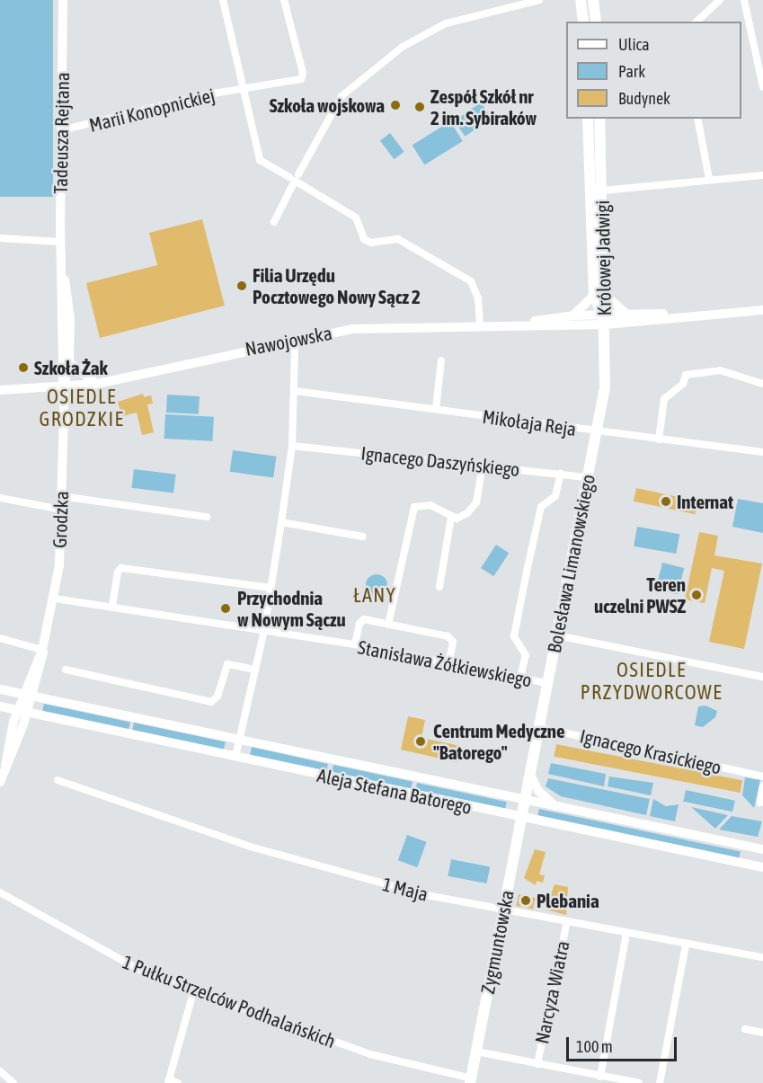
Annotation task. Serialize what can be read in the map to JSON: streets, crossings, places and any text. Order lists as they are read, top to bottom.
{
  "streets": {
    "main road": ["Królowej Jadwigi", "Bolesława Limanowskiego", "Zygmuntowska"],
    "street": [
      "Marii Konopnickiej",
      "Tadeusza Rejtana",
      "Nawojowska",
      "Mikołaja Reja",
      "Ignacego Daszyńskiego",
      "Grodzka",
      "Stanisława Żółkiewskiego",
      "Ignacego Krasickiego",
      "Aleja Stefana Batorego",
      "1 Maja",
      "Narcyza Wiatra",
      "1 Pułku Strzelców Podhalańskich"
    ]
  },
  "crossings": [
    ["Marii Konopnickiej", "Tadeusza Rejtana"],
    ["Tadeusza Rejtana", "Nawojowska"],
    ["Tadeusza Rejtana", "Grodzka"],
    ["Królowej Jadwigi", "Nawojowska"],
    ["Królowej Jadwigi", "Bolesława Limanowskiego"],
    ["Nawojowska", "Grodzka"],
    ["Nawojowska", "Bolesława Limanowskiego"],
    ["Mikołaja Reja", "Bolesława Limanowskiego"],
    ["Ignacego Daszyńskiego", "Bolesława Limanowskiego"],
    ["Grodzka", "Stanisława Żółkiewskiego"],
    ["Grodzka", "Aleja Stefana Batorego"],
    ["Bolesława Limanowskiego", "Stanisława Żółkiewskiego"],
    ["Bolesława Limanowskiego", "Ignacego Krasickiego"],
    ["Bolesława Limanowskiego", "Aleja Stefana Batorego"],
    ["Bolesława Limanowskiego", "Zygmuntowska"],
    ["Aleja Stefana Batorego", "Zygmuntowska"],
    ["1 Maja", "Zygmuntowska"],
    ["1 Maja", "Narcyza Wiatra"],
    ["Zygmuntowska", "1 Pułku Strzelców Podhalańskich"]
  ],
  "districts": ["OSIEDLE GRODZKIE", "ŁANY", "OSIEDLE PRZYDWORCOWE"],
  "places": [
    "Szkoła wojskowa",
    "Zespół Szkół nr 2 im. Sybiraków",
    "Filia Urzędu Pocztowego Nowy Sącz 2",
    "Szkoła Żak",
    "Internat",
    "Teren uczelni PWSZ",
    "Przychodnia w Nowym Sączu",
    "Centrum Medyczne \"Batorego\"",
    "Plebania"
  ],
  "legend": ["Ulica", "Park", "Budynek"],
  "scale_bar": "100 m"
}
